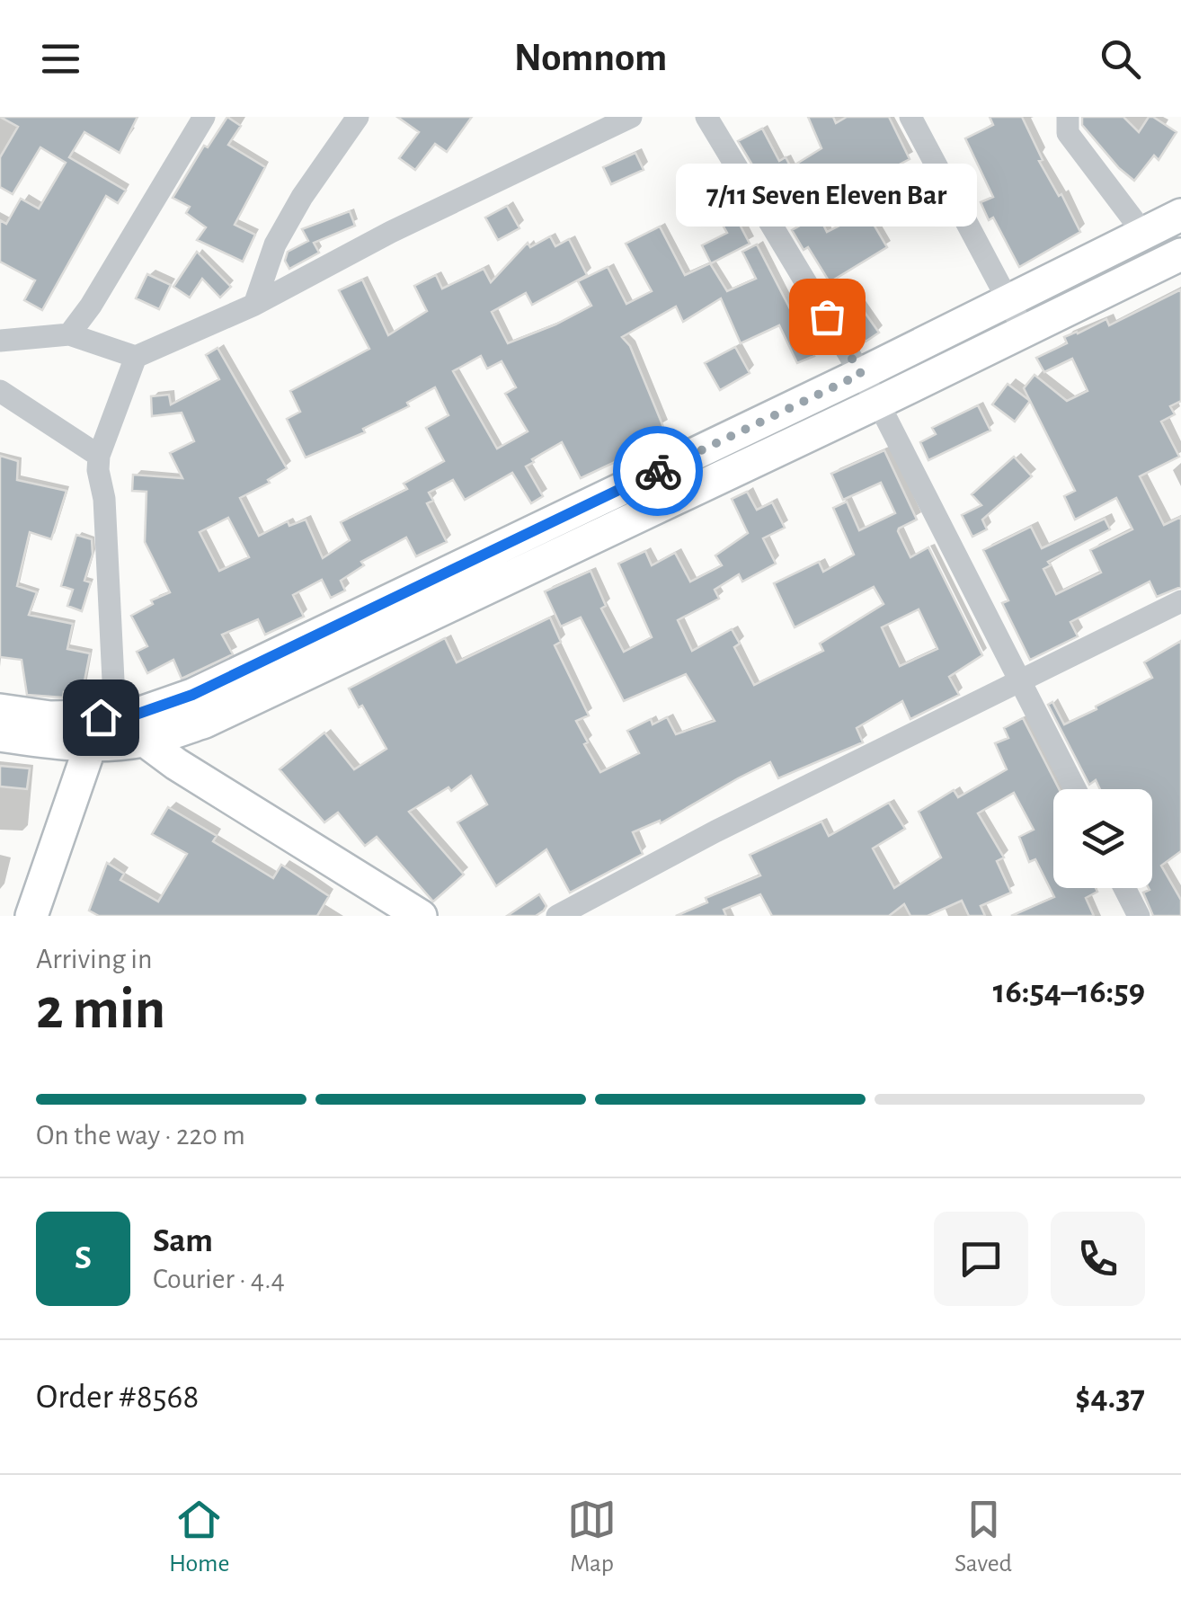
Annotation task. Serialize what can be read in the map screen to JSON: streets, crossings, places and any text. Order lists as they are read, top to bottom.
{
  "places": ["7/11 Seven Eleven Bar"],
  "page": {
    "header": "Nomnom",
    "bubble": "7/11 Seven Eleven Bar",
    "heading": ["2 min", "Arriving in", "16:54–16:59"],
    "panel": [
      "Sam",
      "Courier · 4.4",
      "Order #8568",
      "$4.37"
    ],
    "bar": "On the way · 220 m",
    "round": "S",
    "tabs": ["Home", "Map", "Saved"]
  }
}
